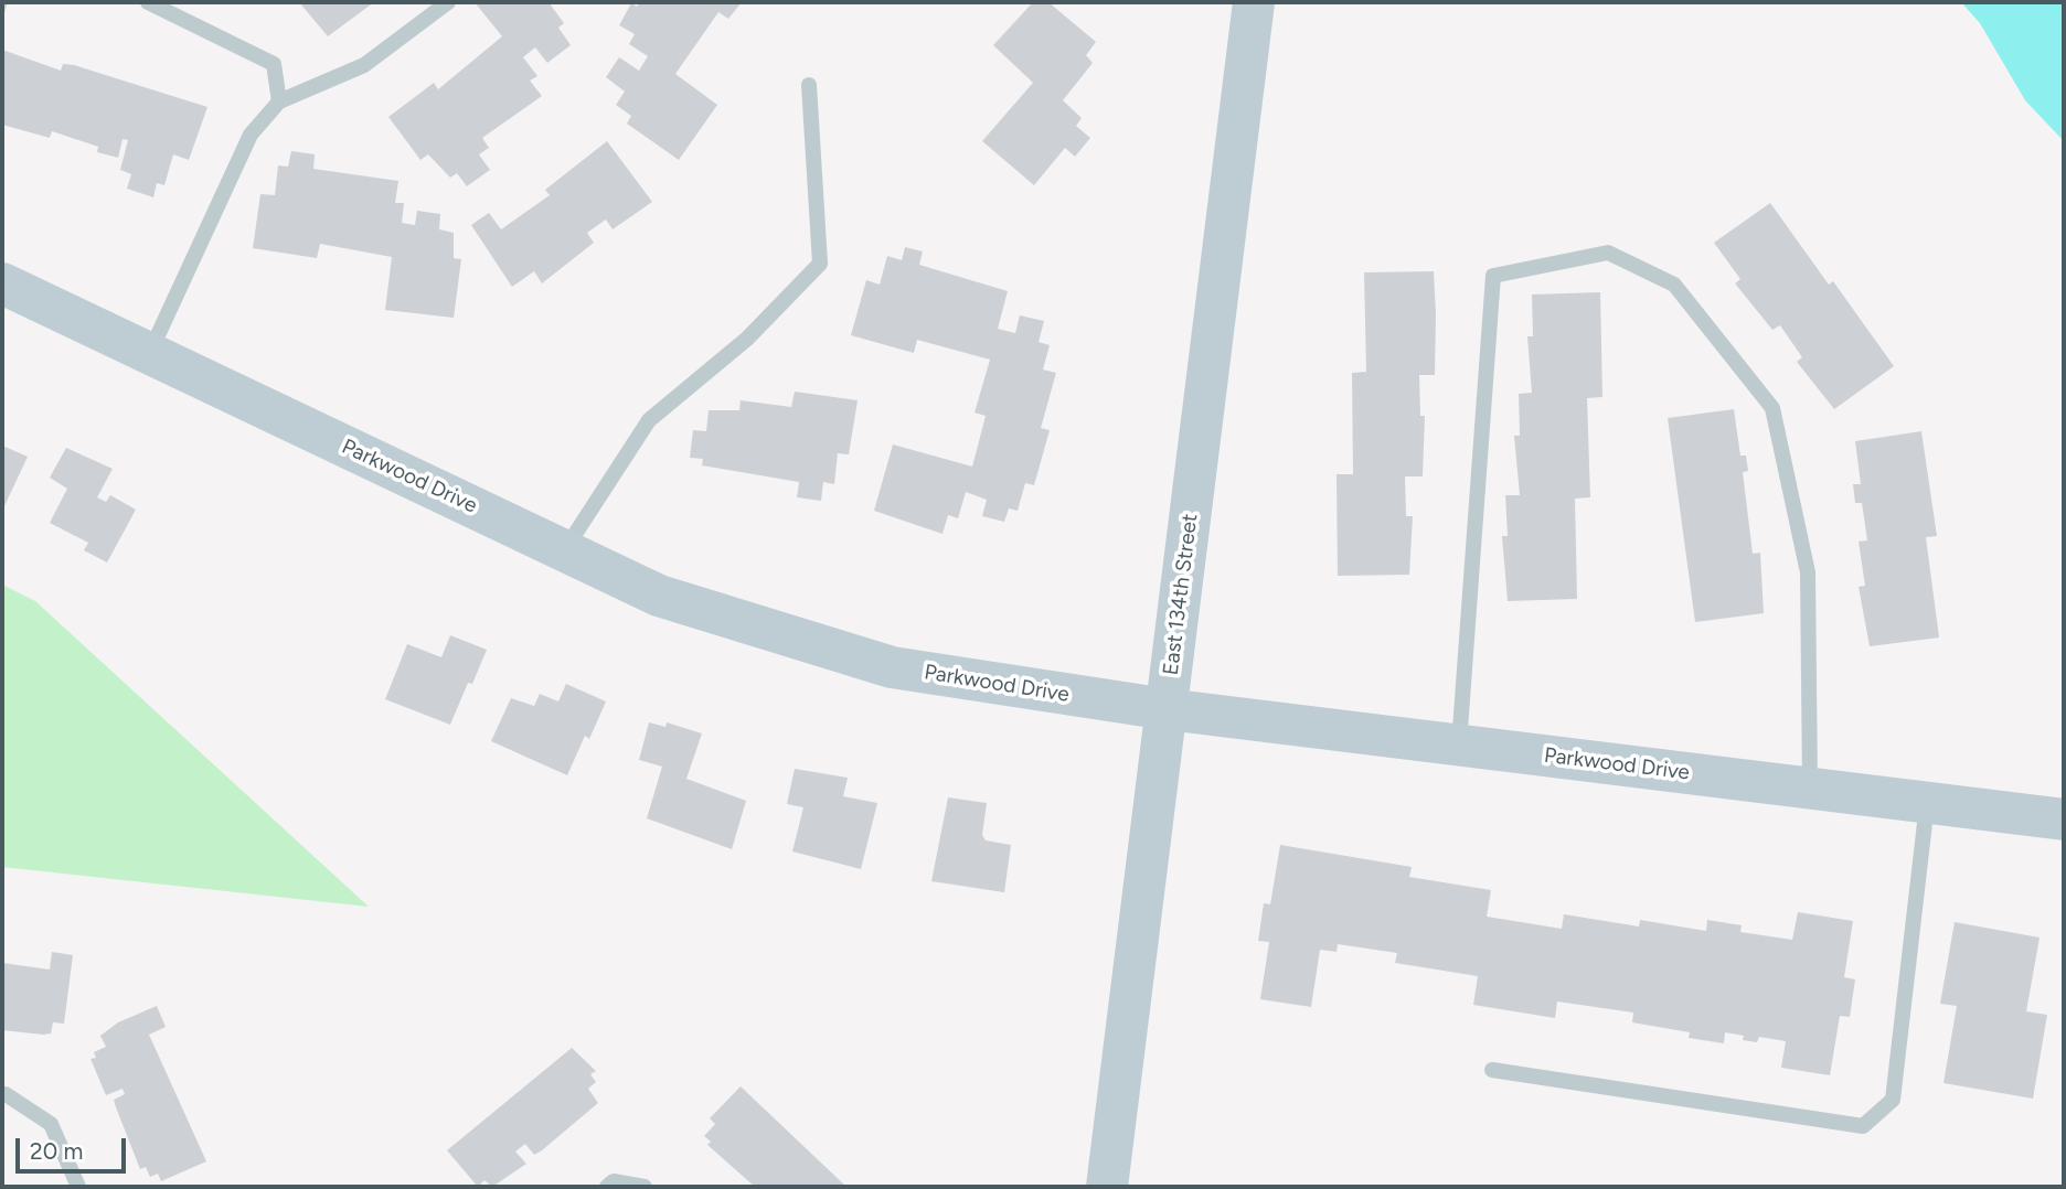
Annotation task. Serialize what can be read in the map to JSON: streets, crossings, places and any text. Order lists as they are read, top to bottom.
{
  "streets": {
    "street": ["Parkwood Drive", "East 134th Street"]
  },
  "crossings": [
    ["Parkwood Drive", "East 134th Street"]
  ],
  "scale_bar": "20 m"
}
